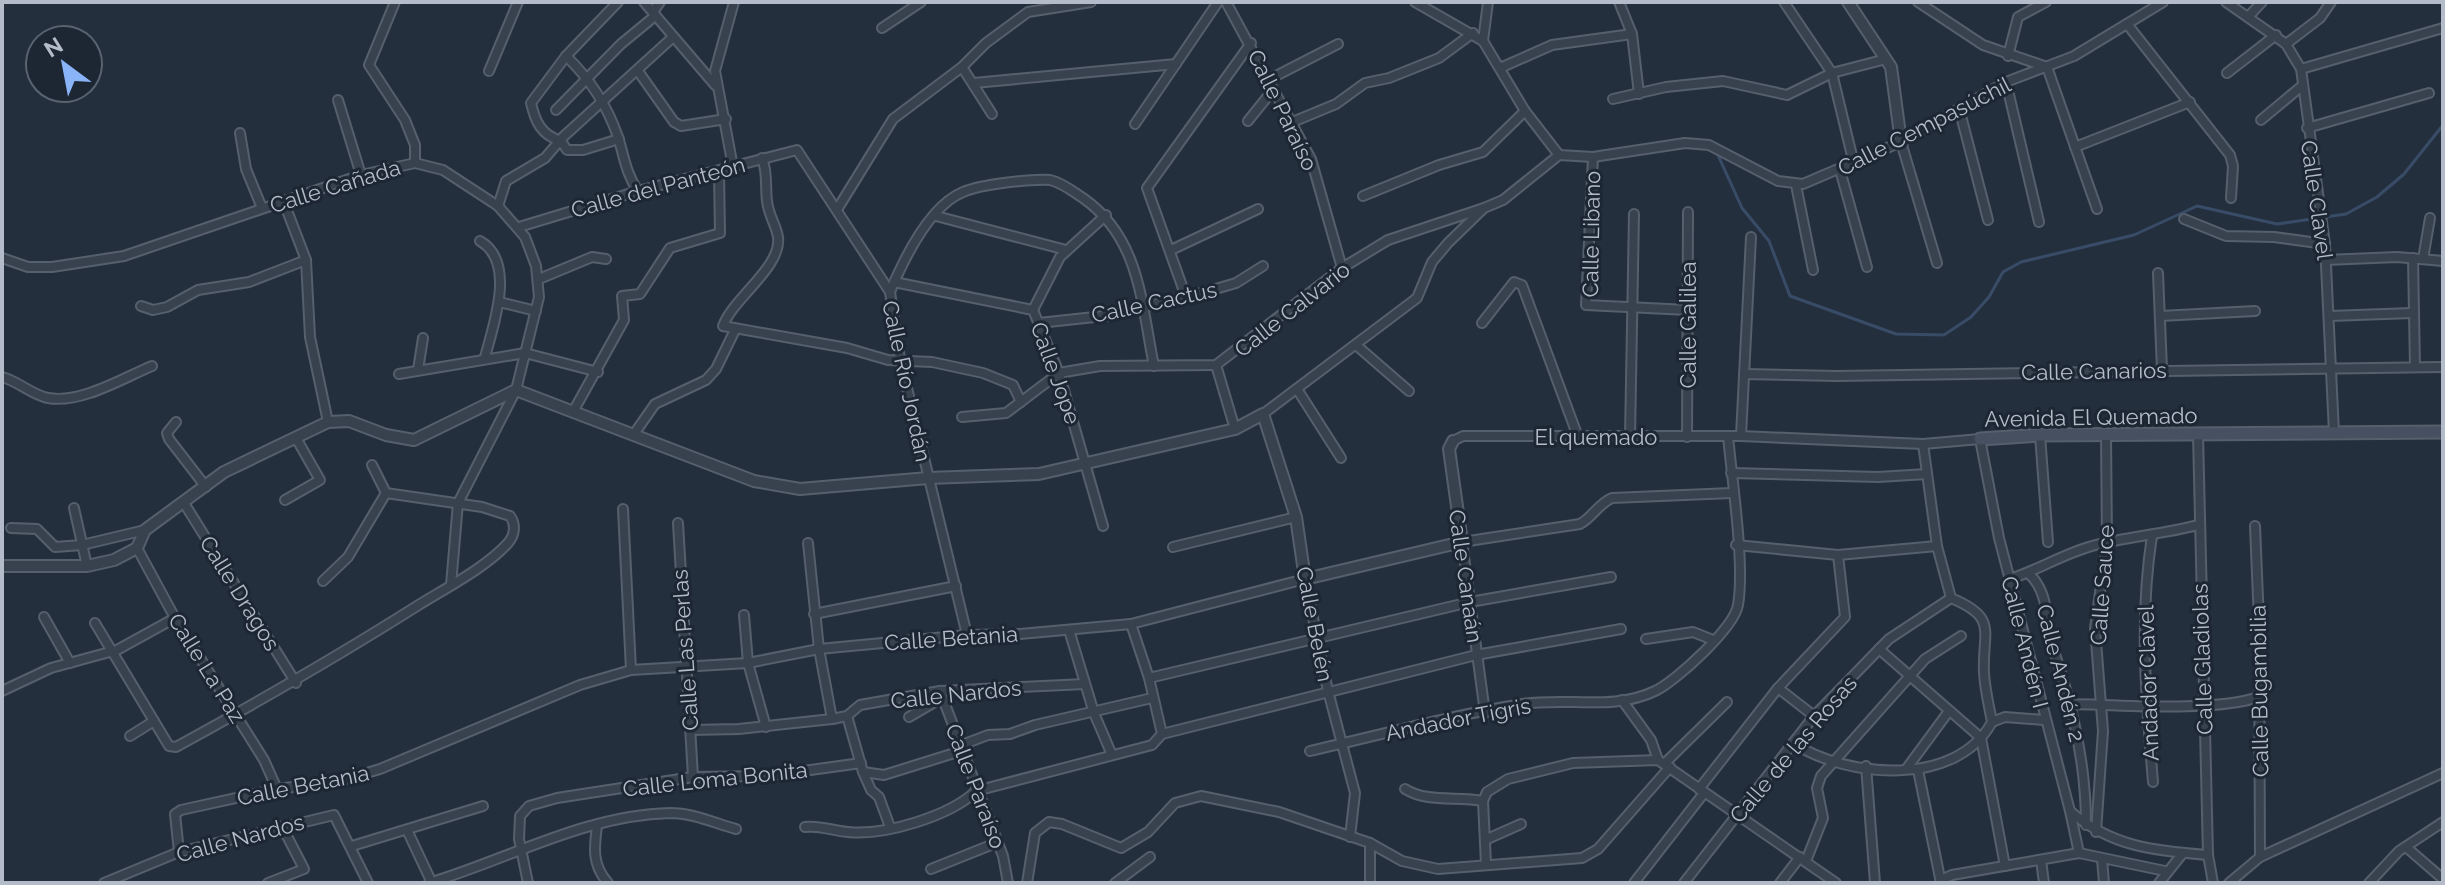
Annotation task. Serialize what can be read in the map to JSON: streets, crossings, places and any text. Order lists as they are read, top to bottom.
{
  "streets": {
    "main road": ["Avenida El Quemado"],
    "street": [
      "Calle Paraíso",
      "Calle Cempasúchil",
      "Calle Cañada",
      "Calle del Panteón",
      "Calle Clavel",
      "Calle Libano",
      "Calle Cactus",
      "Calle Calvario",
      "Calle Galilea",
      "Calle Canarios",
      "Calle Jope",
      "Calle Río Jordán",
      "El quemado",
      "Calle Canaán",
      "Calle Sauce",
      "Calle Dragos",
      "Calle Belén",
      "Calle Betania",
      "Calle Andén I",
      "Calle Las Perlas",
      "Calle Gladiolas",
      "Calle La Paz",
      "Calle Andén 2",
      "Andador Clavel",
      "Calle Bugambilia",
      "Calle Nardos",
      "Andador Tigris",
      "Calle de las Rosas",
      "Calle Loma Bonita"
    ]
  },
  "crossings": [
    ["Calle Paraíso", "Calle Calvario"],
    ["Calle Paraíso", "Calle Nardos"],
    ["Calle Paraíso", "Calle Loma Bonita"],
    ["Calle Cañada", "Calle del Panteón"],
    ["Calle del Panteón", "Calle Río Jordán"],
    ["Calle Clavel", "Calle Canarios"],
    ["Calle Clavel", "Avenida El Quemado"],
    ["Calle Libano", "Calle Galilea"],
    ["Calle Cactus", "Calle Jope"],
    ["Calle Calvario", "Calle Jope"],
    ["Calle Galilea", "El quemado"],
    ["Calle Río Jordán", "Calle Betania"],
    ["Avenida El Quemado", "El quemado"],
    ["Avenida El Quemado", "Calle Sauce"],
    ["Avenida El Quemado", "Calle Andén I"],
    ["Avenida El Quemado", "Calle Gladiolas"],
    ["El quemado", "Calle Canaán"],
    ["El quemado", "Andador Tigris"],
    ["Calle Canaán", "Calle Betania"],
    ["Calle Canaán", "Andador Tigris"],
    ["Calle Belén", "Calle Betania"],
    ["Calle Belén", "Andador Tigris"],
    ["Calle Betania", "Calle Las Perlas"],
    ["Calle Betania", "Calle La Paz"],
    ["Calle Betania", "Calle Nardos"],
    ["Calle Betania", "Andador Tigris"],
    ["Calle Las Perlas", "Calle Nardos"],
    ["Calle Las Perlas", "Calle Loma Bonita"]
  ],
  "north": "top left"
}
